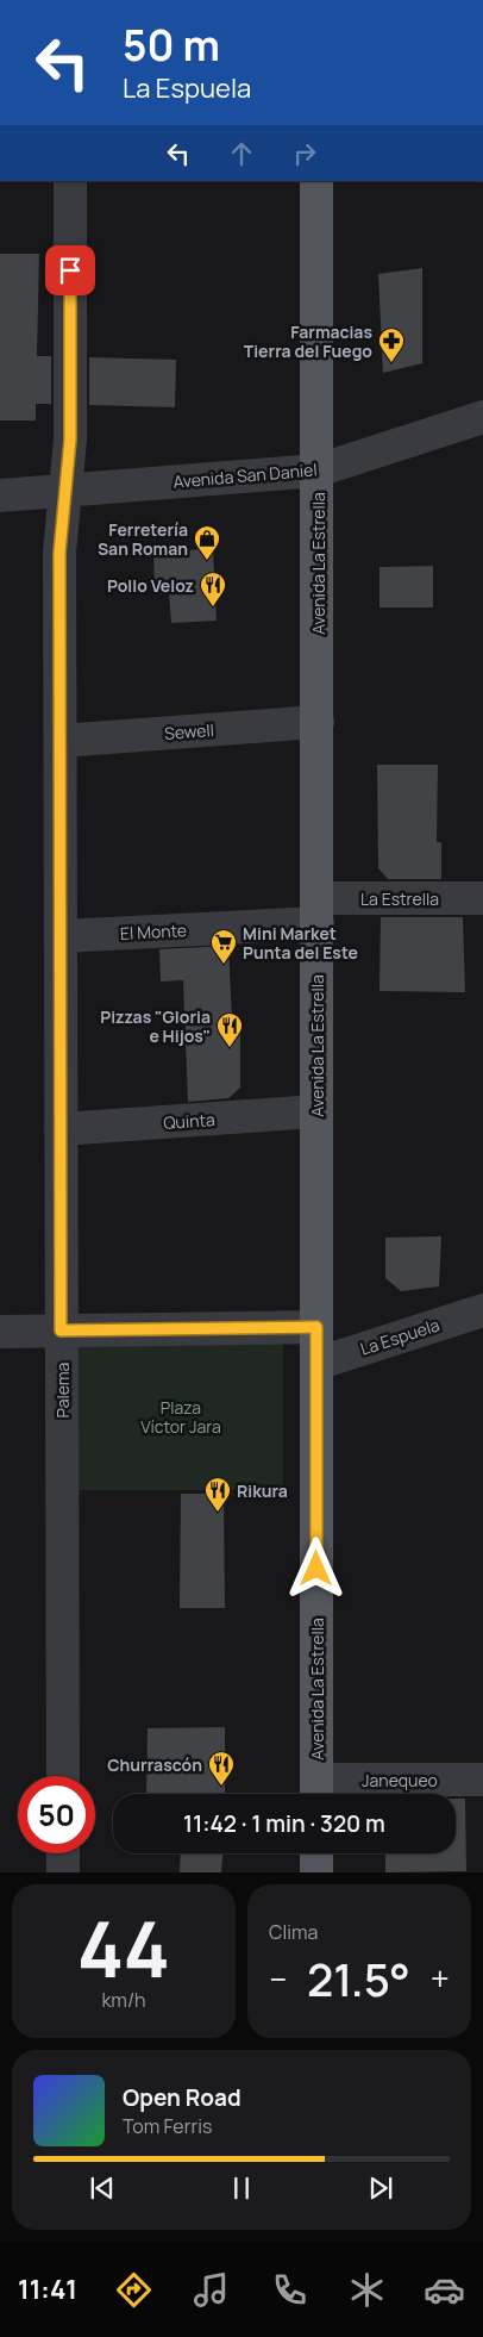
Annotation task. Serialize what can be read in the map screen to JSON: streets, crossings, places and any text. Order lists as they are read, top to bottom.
{
  "streets": {
    "main road": ["Avenida La Estrella"],
    "street": [
      "Avenida San Daniel",
      "Sewell",
      "La Estrella",
      "El Monte",
      "Quinta",
      "La Espuela",
      "Palema",
      "Janequeo"
    ]
  },
  "crossings": [
    ["Avenida San Daniel", "Avenida La Estrella"],
    ["Avenida San Daniel", "Palema"],
    ["Avenida La Estrella", "Sewell"],
    ["Avenida La Estrella", "La Estrella"],
    ["Avenida La Estrella", "El Monte"],
    ["Avenida La Estrella", "Quinta"],
    ["Avenida La Estrella", "La Espuela"],
    ["Avenida La Estrella", "Janequeo"],
    ["Sewell", "Palema"],
    ["La Estrella", "El Monte"],
    ["El Monte", "Palema"],
    ["Quinta", "Palema"]
  ],
  "parks": ["Plaza Víctor Jara"],
  "places": {
    "pharmacy": ["Farmacias Tierra del Fuego"],
    "shop": ["Ferretería San Roman"],
    "restaurant": [
      "Pollo Veloz",
      "Pizzas \"Gloria e Hijos\"",
      "Rikura",
      "Churrascón"
    ],
    "supermarket": ["Mini Market Punta del Este"]
  },
  "page": {
    "turn": ["50 m", "La Espuela"],
    "limit": "50",
    "trip": "11:42 · 1 min · 320 m",
    "tile": [
      ["44", "km/h"],
      "Clima"
    ],
    "heat": ["−", "21.5°", "+"],
    "song": ["Open Road", "Tom Ferris"],
    "tabs": "11:41"
  }
}
